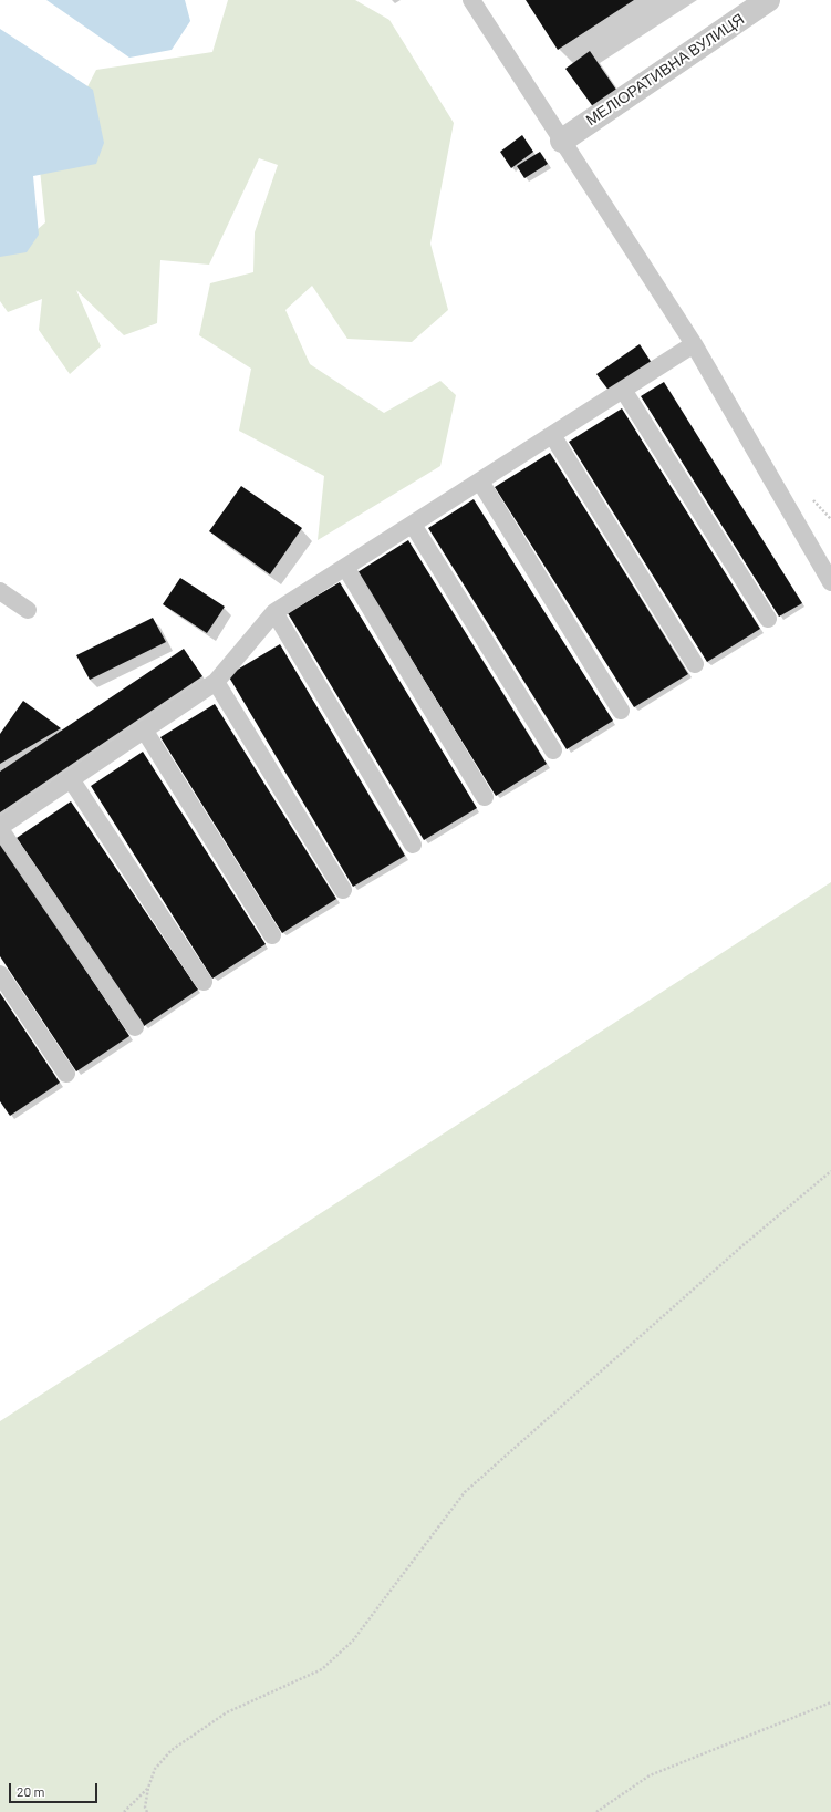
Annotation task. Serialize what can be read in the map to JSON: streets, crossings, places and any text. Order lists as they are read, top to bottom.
{
  "streets": {
    "street": ["МЕЛІОРАТИВНА ВУЛИЦЯ"]
  },
  "scale_bar": "20 m"
}
